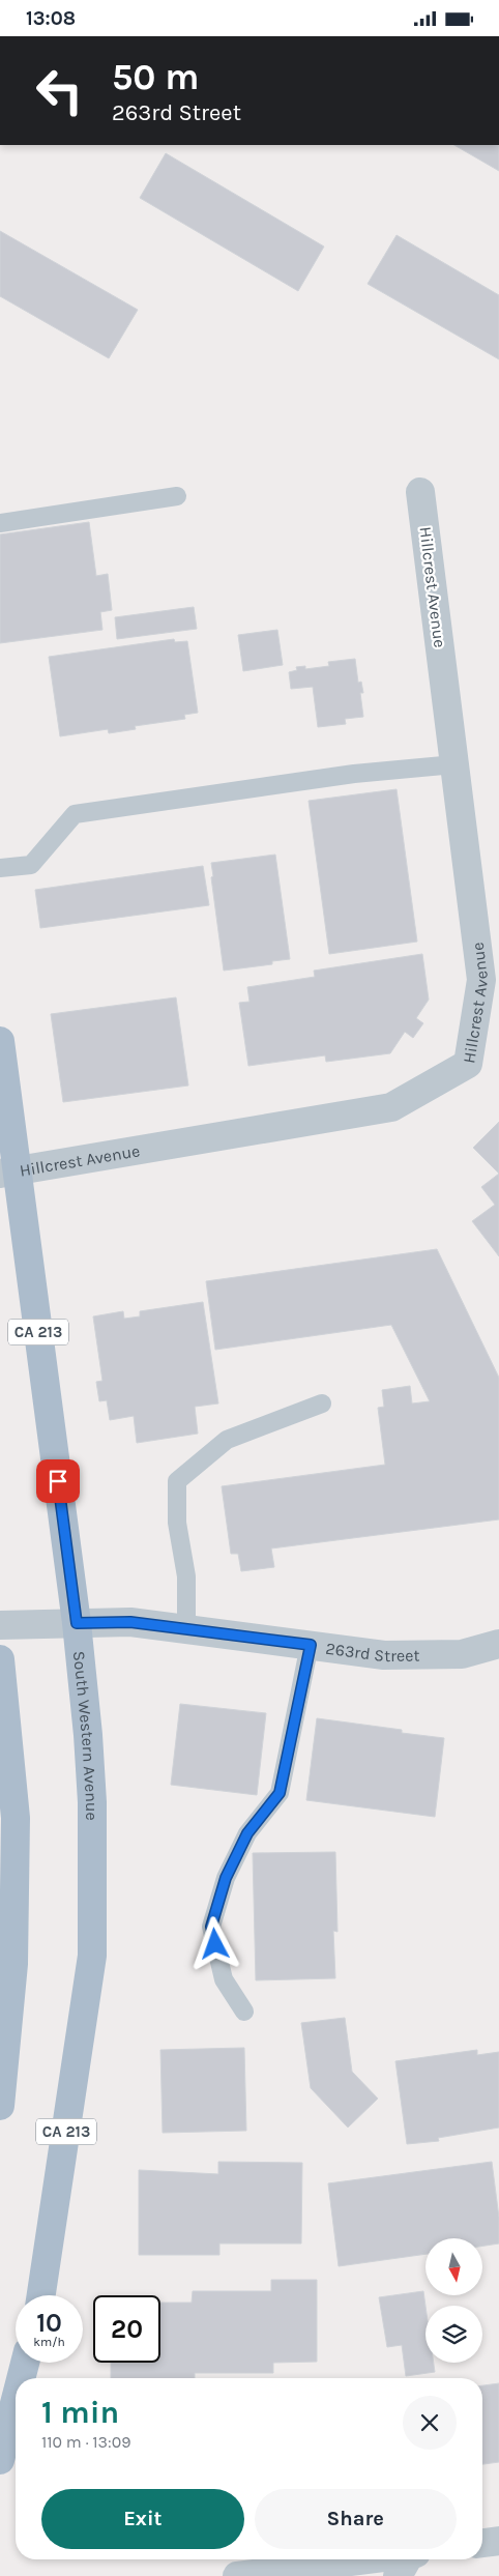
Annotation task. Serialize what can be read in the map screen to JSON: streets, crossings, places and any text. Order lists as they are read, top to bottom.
{
  "streets": {
    "main road": ["CA 213", "South Western Avenue"],
    "street": ["Hillcrest Avenue", "263rd Street"]
  },
  "crossings": [
    ["Hillcrest Avenue", "South Western Avenue"],
    ["263rd Street", "South Western Avenue"]
  ],
  "north": "bottom",
  "page": {
    "status": "13:08",
    "turn": ["50 m", "263rd Street"],
    "speed": "10 km/h",
    "limit": "20",
    "heading": ["1 min", "110 m · 13:09"],
    "buttons": ["Exit", "Share"]
  }
}
